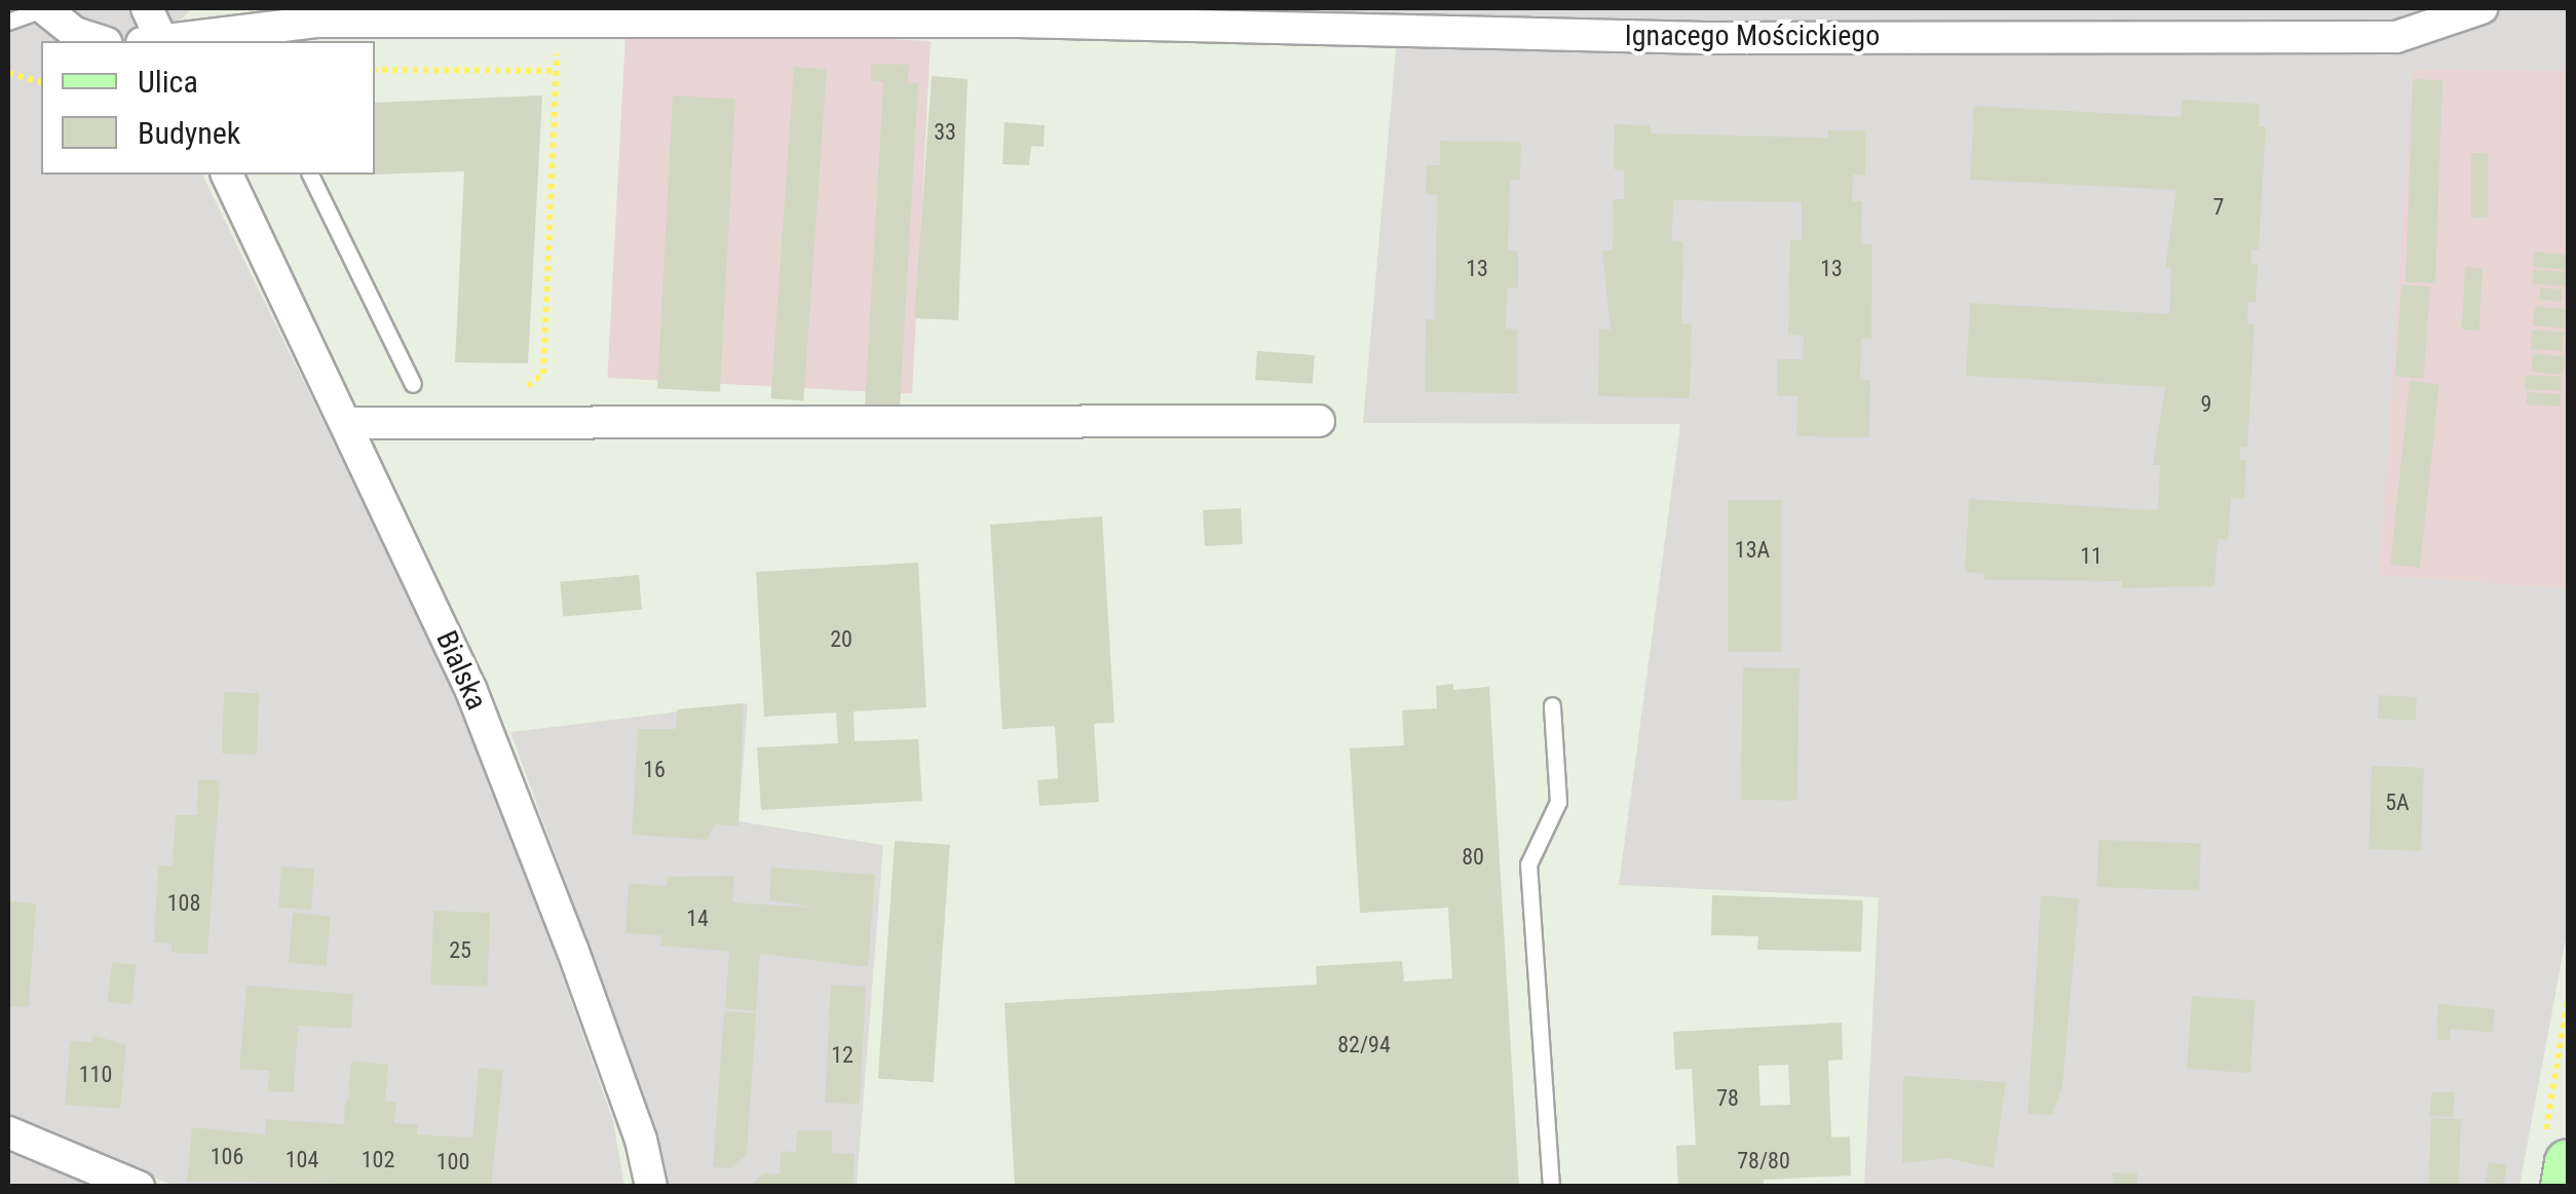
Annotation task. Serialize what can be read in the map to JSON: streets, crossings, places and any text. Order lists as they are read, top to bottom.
{
  "streets": {
    "street": ["Ignacego Mościckiego", "Bialska"]
  },
  "house_numbers": [
    "33",
    "7",
    "13",
    "13",
    "9",
    "13A",
    "11",
    "20",
    "16",
    "5A",
    "80",
    "108",
    "14",
    "25",
    "82/94",
    "12",
    "110",
    "78",
    "106",
    "104",
    "102",
    "78/80",
    "100"
  ],
  "legend": ["Ulica", "Budynek"]
}
